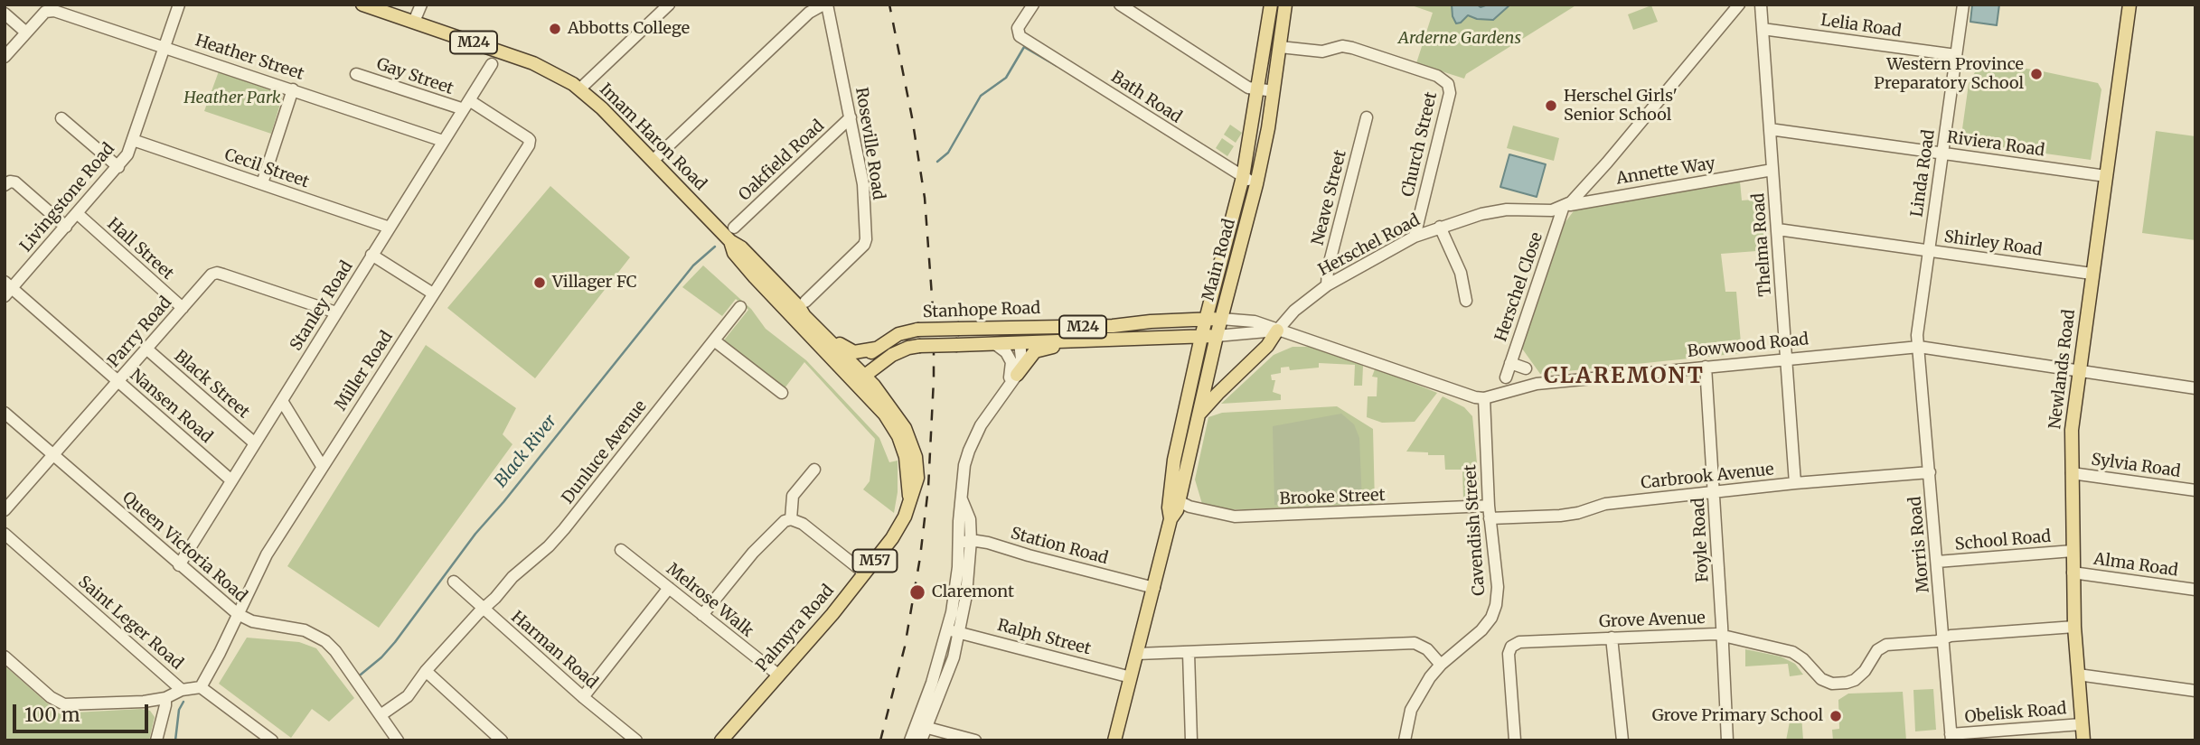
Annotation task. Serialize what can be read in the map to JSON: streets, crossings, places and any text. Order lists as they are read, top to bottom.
{
  "streets": {
    "main road": [
      "M24",
      "Imam Haron Road",
      "Main Road",
      "Stanhope Road",
      "Bowwood Road",
      "Newlands Road",
      "M57",
      "Palmyra Road"
    ],
    "street": [
      "Lelia Road",
      "Heather Street",
      "Gay Street",
      "Bath Road",
      "Roseville Road",
      "Church Street",
      "Riviera Road",
      "Oakfield Road",
      "Cecil Street",
      "Annette Way",
      "Linda Road",
      "Livingstone Road",
      "Neave Street",
      "Shirley Road",
      "Thelma Road",
      "Herschel Road",
      "Hall Street",
      "Herschel Close",
      "Stanley Road",
      "Parry Road",
      "Miller Road",
      "Black Street",
      "Nansen Road",
      "Dunluce Avenue",
      "Sylvia Road",
      "Carbrook Avenue",
      "Brooke Street",
      "Cavendish Street",
      "Foyle Road",
      "School Road",
      "Morris Road",
      "Station Road",
      "Queen Victoria Road",
      "Alma Road",
      "Melrose Walk",
      "Grove Avenue",
      "Saint Leger Road",
      "Ralph Street",
      "Harman Road",
      "Obelisk Road"
    ]
  },
  "crossings": [
    ["Lelia Road", "Linda Road"],
    ["Lelia Road", "Thelma Road"],
    ["Heather Street", "Livingstone Road"],
    ["Heather Street", "Stanley Road"],
    ["Gay Street", "Stanley Road"],
    ["Gay Street", "Miller Road"],
    ["Bath Road", "Main Road"],
    ["Imam Haron Road", "Roseville Road"],
    ["Imam Haron Road", "Stanhope Road"],
    ["Imam Haron Road", "Palmyra Road"],
    ["Roseville Road", "Oakfield Road"],
    ["Church Street", "Herschel Road"],
    ["Church Street", "Main Road"],
    ["Riviera Road", "Linda Road"],
    ["Riviera Road", "Thelma Road"],
    ["Riviera Road", "Newlands Road"],
    ["Cecil Street", "Livingstone Road"],
    ["Cecil Street", "Stanley Road"],
    ["Annette Way", "Thelma Road"],
    ["Annette Way", "Herschel Road"],
    ["Annette Way", "Herschel Close"],
    ["Linda Road", "Shirley Road"],
    ["Linda Road", "Bowwood Road"],
    ["Linda Road", "Morris Road"],
    ["Livingstone Road", "Hall Street"],
    ["Livingstone Road", "Nansen Road"],
    ["Neave Street", "Herschel Road"],
    ["Shirley Road", "Thelma Road"],
    ["Shirley Road", "Newlands Road"],
    ["Thelma Road", "Bowwood Road"],
    ["Thelma Road", "Carbrook Avenue"],
    ["Herschel Road", "Herschel Close"],
    ["Herschel Road", "Bowwood Road"],
    ["Hall Street", "Parry Road"],
    ["Main Road", "Stanhope Road"],
    ["Main Road", "Bowwood Road"],
    ["Main Road", "Brooke Street"],
    ["Main Road", "Station Road"],
    ["Main Road", "Ralph Street"],
    ["Stanley Road", "Parry Road"],
    ["Stanley Road", "Miller Road"],
    ["Stanley Road", "Black Street"],
    ["Stanley Road", "Nansen Road"],
    ["Stanley Road", "Queen Victoria Road"],
    ["Stanhope Road", "Bowwood Road"],
    ["Stanhope Road", "Palmyra Road"],
    ["Parry Road", "Black Street"],
    ["Parry Road", "Nansen Road"],
    ["Parry Road", "Queen Victoria Road"],
    ["Bowwood Road", "Newlands Road"],
    ["Bowwood Road", "Cavendish Street"],
    ["Bowwood Road", "Foyle Road"],
    ["Bowwood Road", "Morris Road"],
    ["Newlands Road", "Sylvia Road"],
    ["Newlands Road", "School Road"],
    ["Newlands Road", "Alma Road"],
    ["Newlands Road", "Grove Avenue"],
    ["Newlands Road", "Obelisk Road"],
    ["Miller Road", "Queen Victoria Road"],
    ["Miller Road", "Saint Leger Road"],
    ["Dunluce Avenue", "Queen Victoria Road"],
    ["Dunluce Avenue", "Harman Road"],
    ["Carbrook Avenue", "Cavendish Street"],
    ["Carbrook Avenue", "Foyle Road"],
    ["Carbrook Avenue", "Morris Road"],
    ["Brooke Street", "Cavendish Street"],
    ["Foyle Road", "Grove Avenue"],
    ["School Road", "Morris Road"],
    ["Morris Road", "Grove Avenue"],
    ["Morris Road", "Obelisk Road"],
    ["Melrose Walk", "Palmyra Road"]
  ],
  "districts": ["CLAREMONT"],
  "water": ["Black River"],
  "parks": ["Arderne Gardens", "Heather Park"],
  "places": [
    "Abbotts College",
    "Western Province Preparatory School",
    "Herschel Girls' Senior School",
    "Villager FC",
    "Claremont",
    "Grove Primary School"
  ],
  "scale_bar": "100 m"
}
